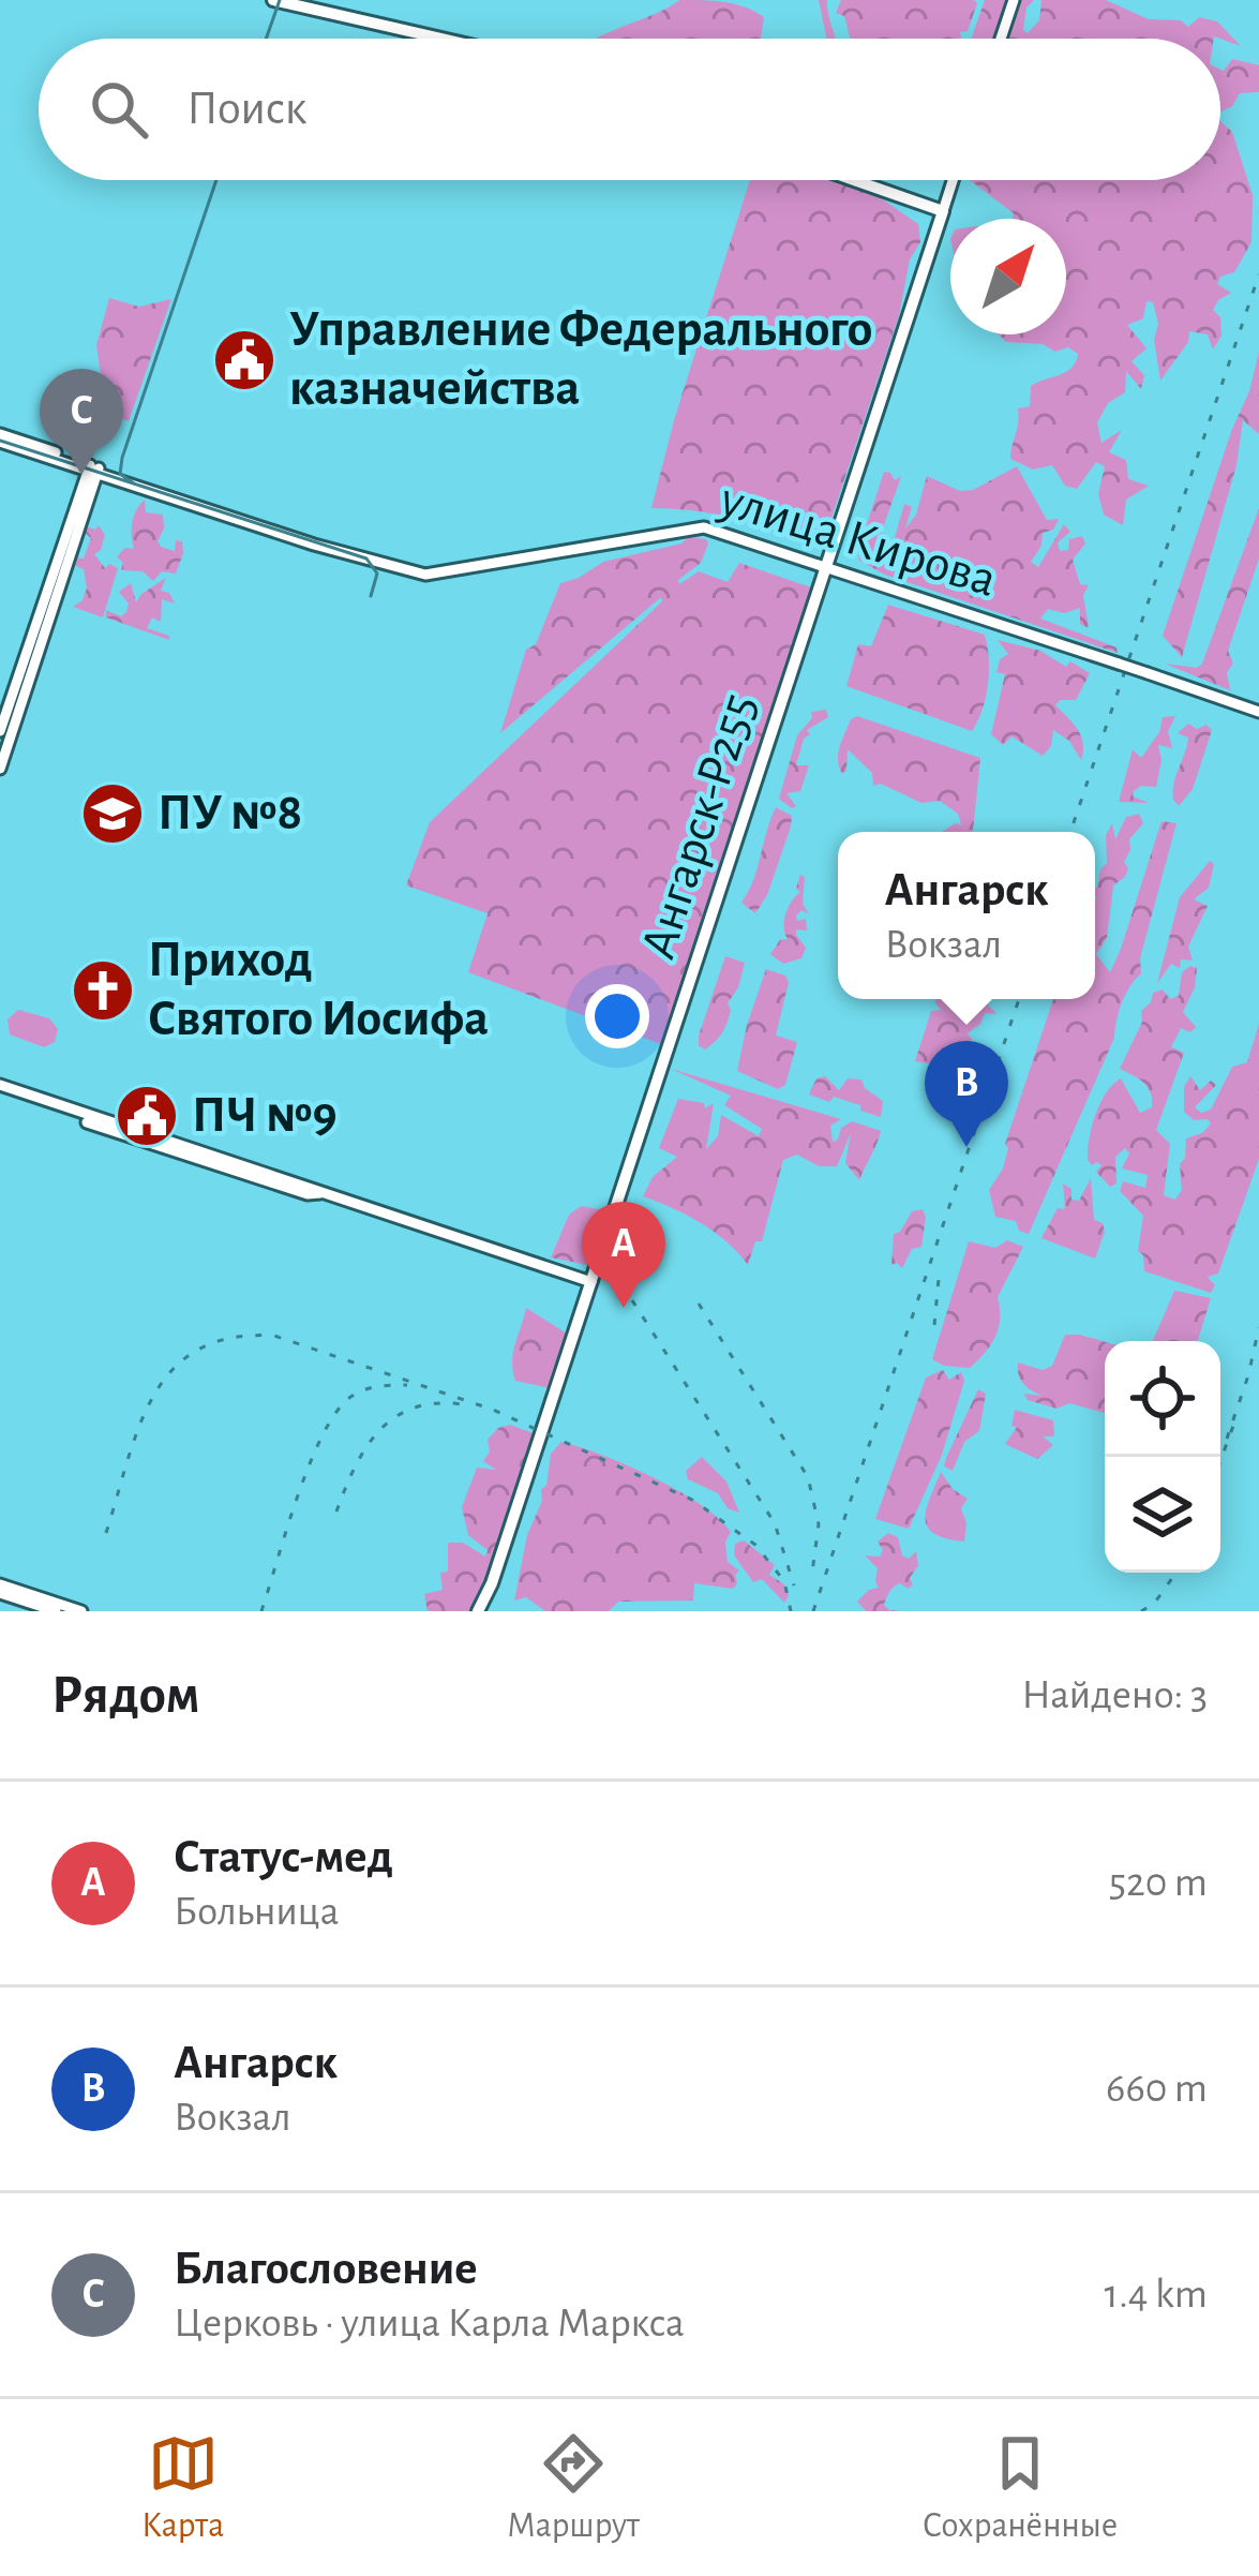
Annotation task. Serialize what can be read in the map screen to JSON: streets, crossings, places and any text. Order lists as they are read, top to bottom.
{
  "streets": {
    "main road": ["Ангарск-Р255"],
    "street": ["улица Кирова"]
  },
  "crossings": [
    ["улица Кирова", "Ангарск-Р255"]
  ],
  "places": {
    "public building": ["Управление Федерального казначейства", "ПЧ №9"],
    "school or university": ["ПУ №8"],
    "church": ["Приход Святого Иосифа"]
  },
  "north": "top right",
  "page": {
    "search": "Поиск",
    "pins": ["C", "B", "A"],
    "popup": ["Ангарск", "Вокзал"],
    "heading": ["Рядом", "Найдено: 3"],
    "list": [
      {
        "mark": "A",
        "name": "Статус-мед",
        "note": "Больница",
        "value": "520 m"
      },
      {
        "mark": "B",
        "name": "Ангарск",
        "note": "Вокзал",
        "value": "660 m"
      },
      {
        "mark": "C",
        "name": "Благословение",
        "note": "Церковь · улица Карла Маркса",
        "value": "1.4 km"
      }
    ],
    "nav": ["Карта", "Маршрут", "Сохранённые"]
  }
}
